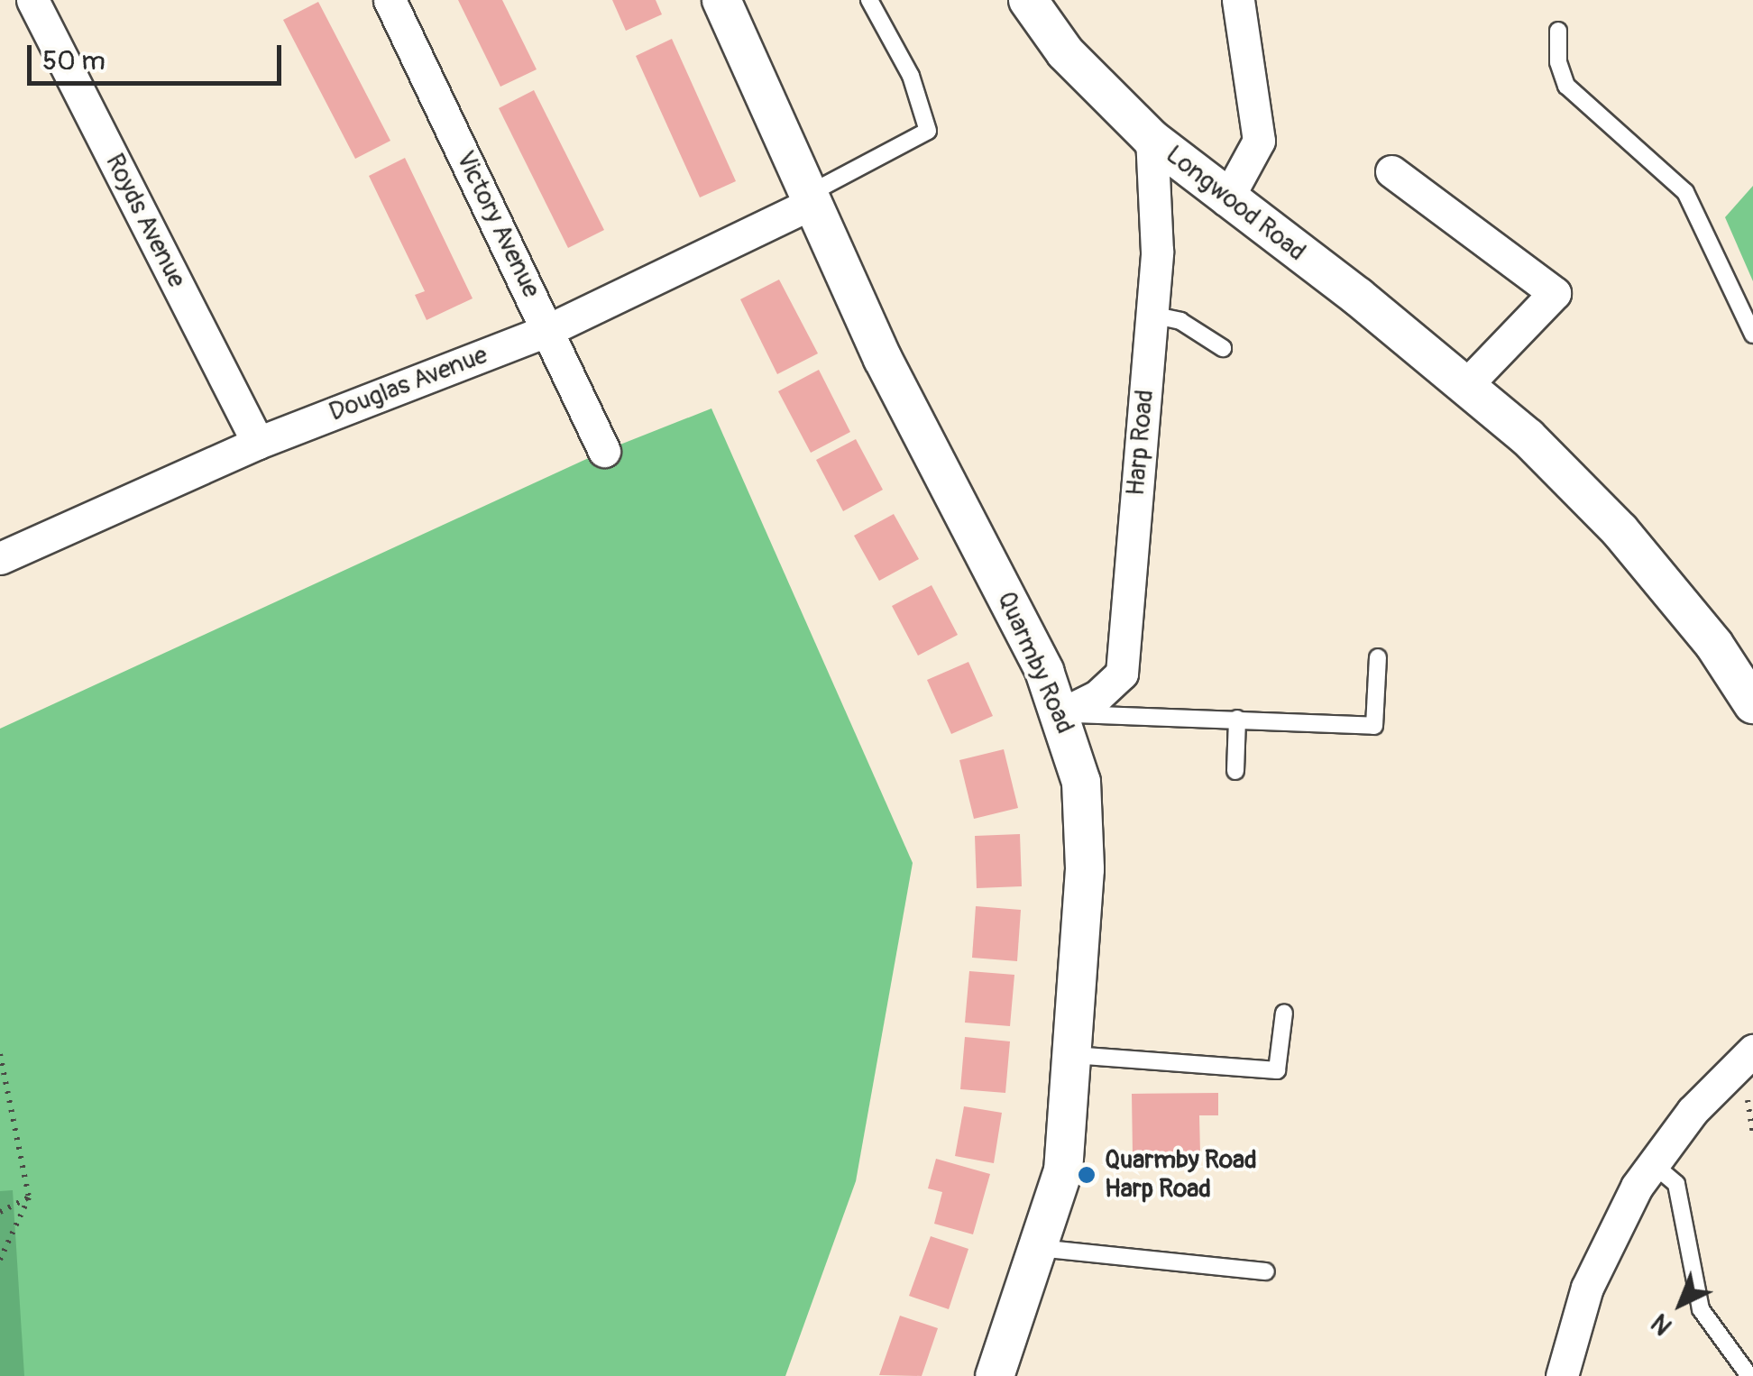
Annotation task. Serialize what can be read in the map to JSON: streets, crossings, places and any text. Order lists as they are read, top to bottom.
{
  "streets": {
    "street": [
      "Longwood Road",
      "Royds Avenue",
      "Victory Avenue",
      "Douglas Avenue",
      "Harp Road",
      "Quarmby Road"
    ]
  },
  "crossings": [
    ["Longwood Road", "Harp Road"],
    ["Royds Avenue", "Douglas Avenue"],
    ["Victory Avenue", "Douglas Avenue"],
    ["Douglas Avenue", "Quarmby Road"],
    ["Harp Road", "Quarmby Road"]
  ],
  "places": ["Quarmby Road Harp Road"],
  "scale_bar": "50 m",
  "north": "bottom left"
}
